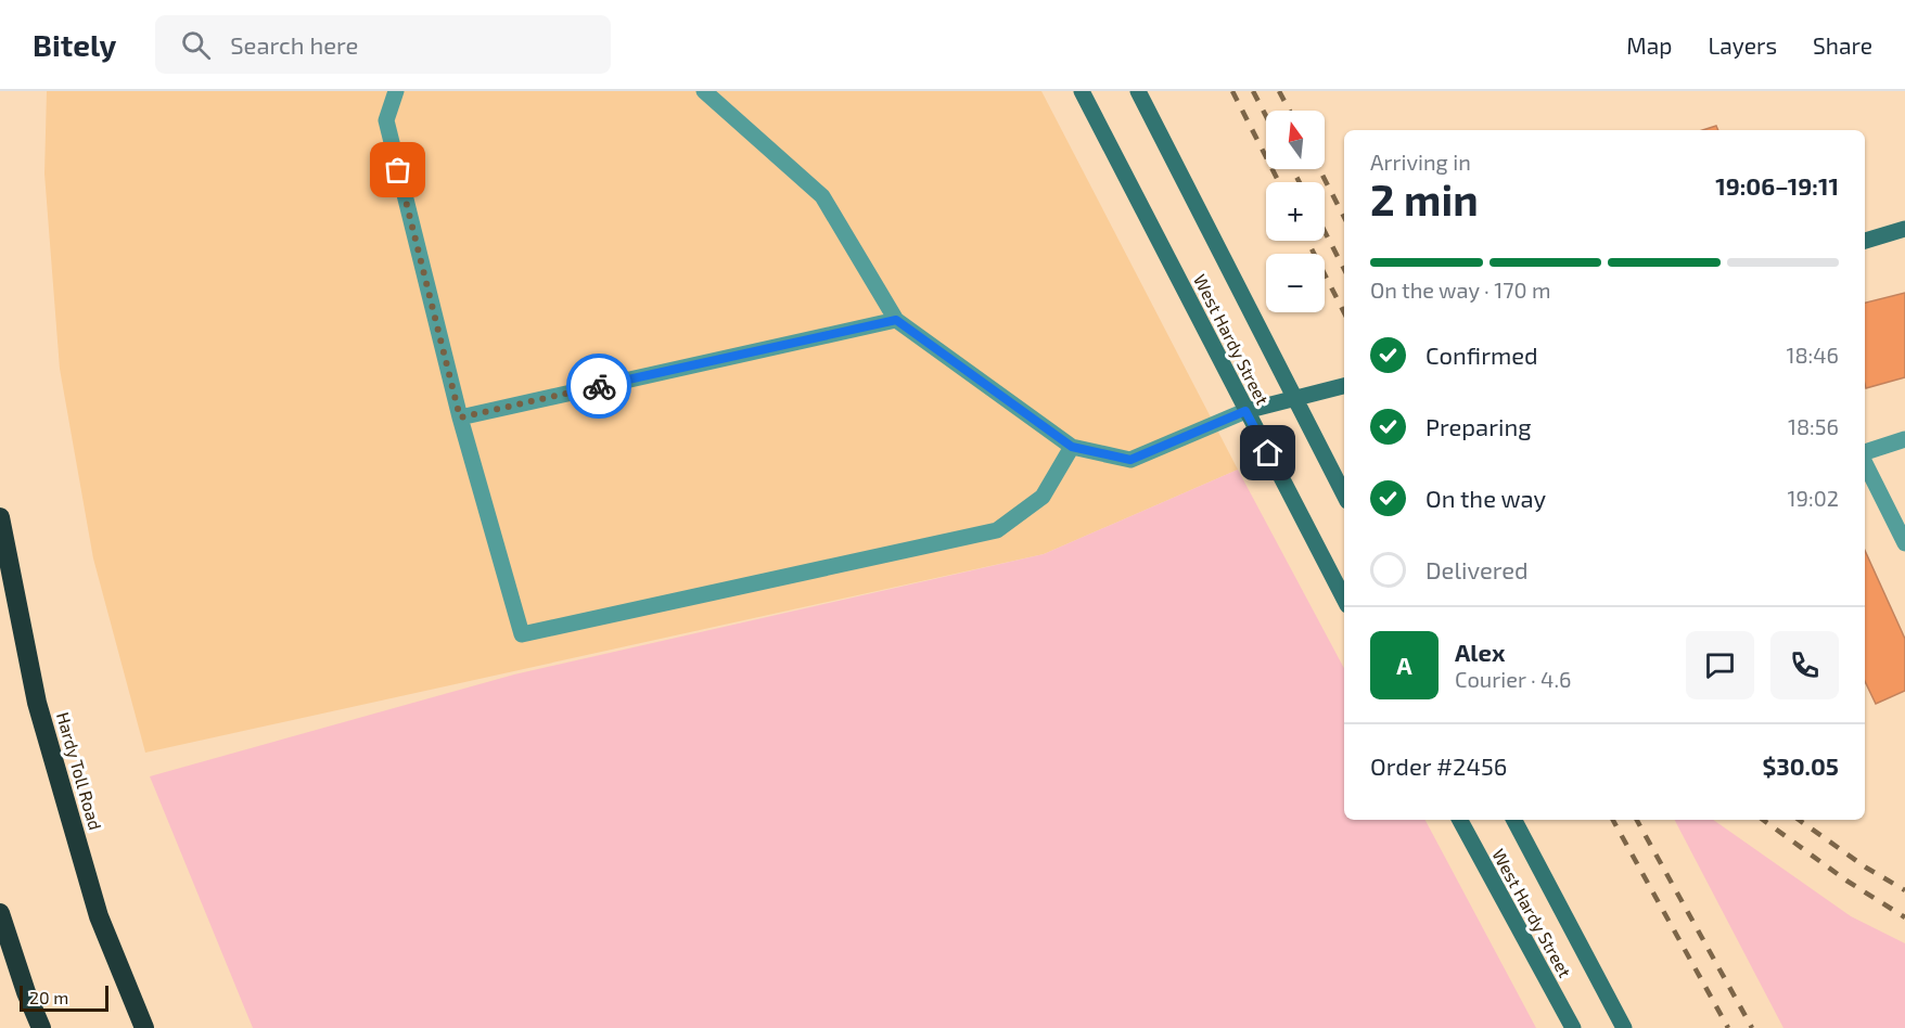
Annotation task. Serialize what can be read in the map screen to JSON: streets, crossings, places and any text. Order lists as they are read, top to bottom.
{
  "streets": {
    "highway": ["Hardy Toll Road"],
    "main road": ["West Hardy Street"]
  },
  "scale_bar": "20 m",
  "north": "top",
  "page": {
    "header": "Bitely",
    "search": "Search here",
    "nav": ["Map", "Layers", "Share"],
    "map_buttons": ["+", "−"],
    "heading": ["2 min", "Arriving in", "19:06–19:11"],
    "panel": [
      "Alex",
      "Courier · 4.6",
      "Order #2456",
      "$30.05"
    ],
    "bar": "On the way · 170 m",
    "list": [
      ["Confirmed", "18:46"],
      ["Preparing", "18:56"],
      ["On the way", "19:02"],
      "Delivered"
    ],
    "round": "A",
    "scale": "20 m"
  }
}
